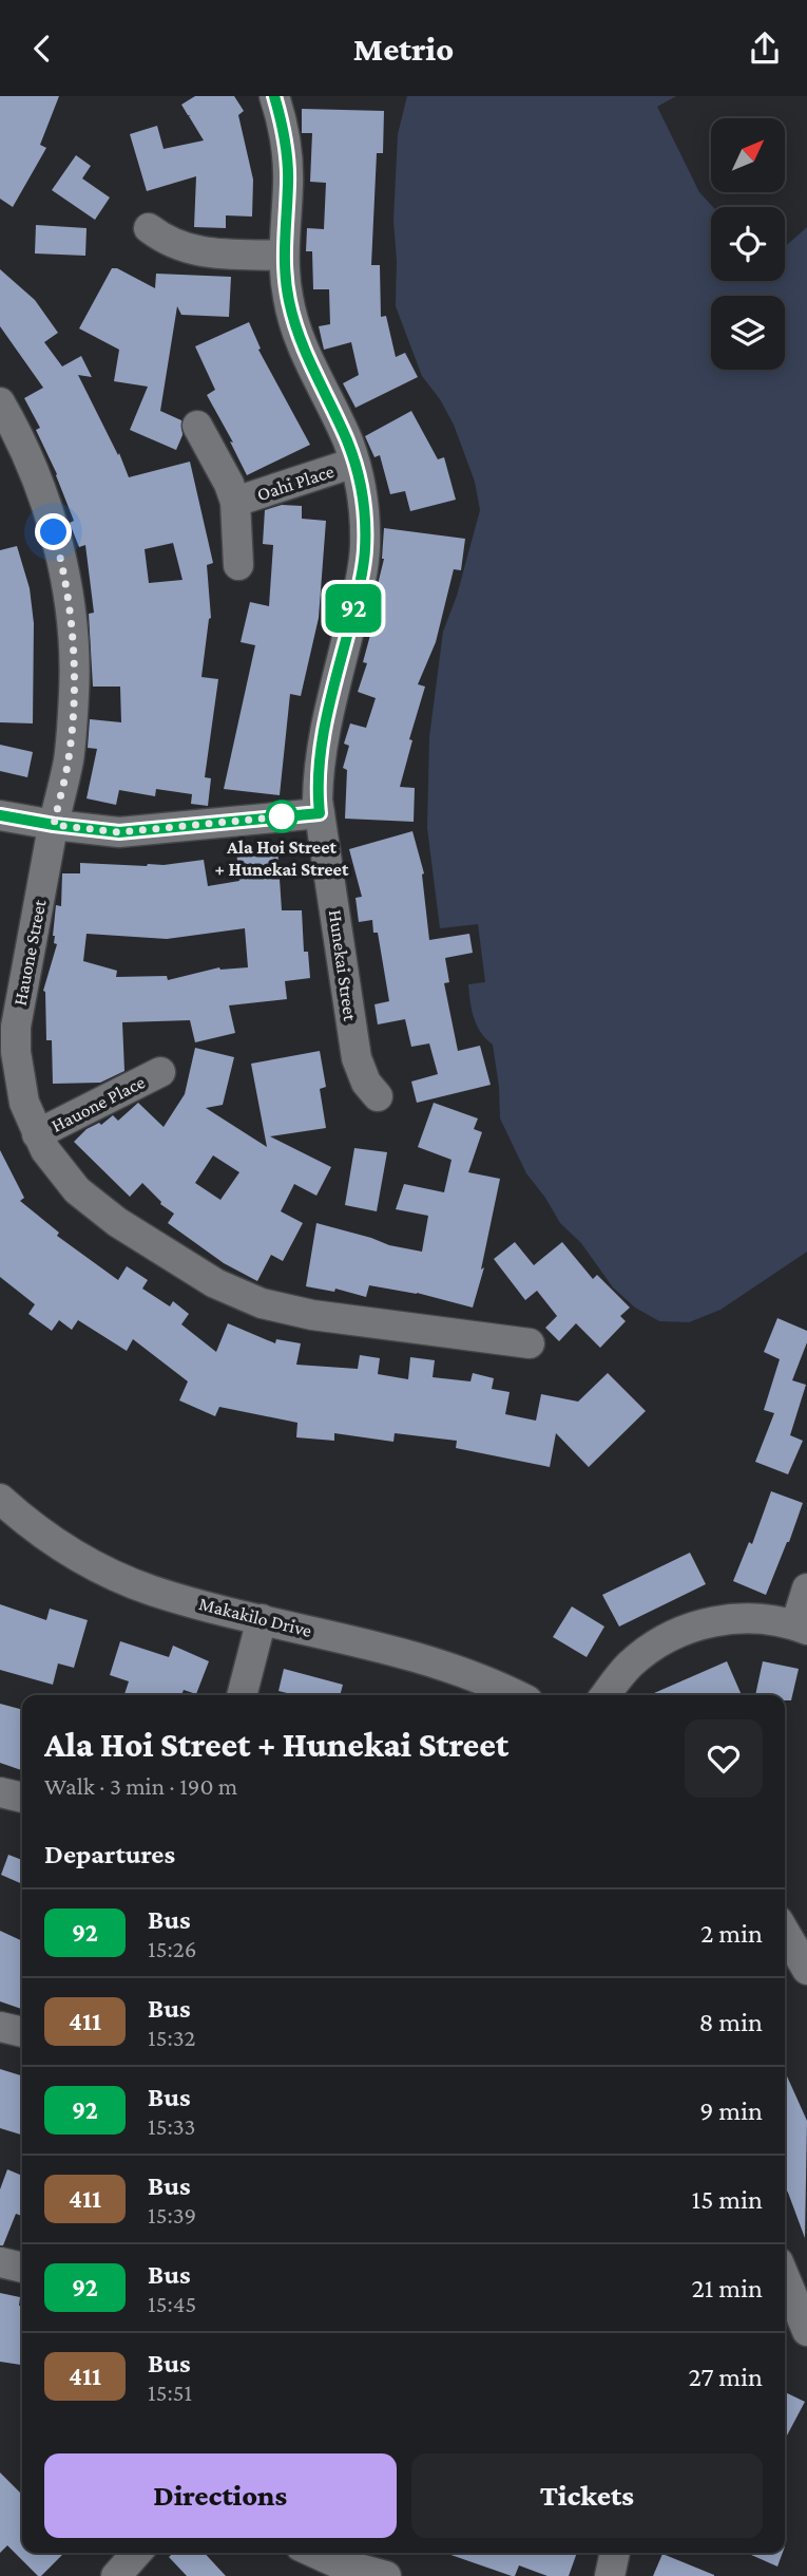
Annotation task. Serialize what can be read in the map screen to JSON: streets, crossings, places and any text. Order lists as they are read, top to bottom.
{
  "streets": {
    "street": [
      "Oahi Place",
      "Hauone Street",
      "Hunekai Street",
      "Hauone Place",
      "Makakilo Drive"
    ]
  },
  "crossings": [
    ["Oahi Place", "Hunekai Street"],
    ["Hauone Street", "Hauone Place"]
  ],
  "places": ["Ala Hoi Street + Hunekai Street"],
  "lines": ["bus line 92"],
  "north": "top right",
  "page": {
    "header": "Metrio",
    "on_map": "92",
    "heading": [
      ["Ala Hoi Street + Hunekai Street", "Walk · 3 min · 190 m"],
      "Departures"
    ],
    "list": [
      {
        "mark": "92",
        "name": "Bus",
        "note": "15:26",
        "value": "2 min"
      },
      {
        "mark": "411",
        "name": "Bus",
        "note": "15:32",
        "value": "8 min"
      },
      {
        "mark": "92",
        "name": "Bus",
        "note": "15:33",
        "value": "9 min"
      },
      {
        "mark": "411",
        "name": "Bus",
        "note": "15:39",
        "value": "15 min"
      },
      {
        "mark": "92",
        "name": "Bus",
        "note": "15:45",
        "value": "21 min"
      },
      {
        "mark": "411",
        "name": "Bus",
        "note": "15:51",
        "value": "27 min"
      }
    ],
    "buttons": ["Directions", "Tickets"]
  }
}
